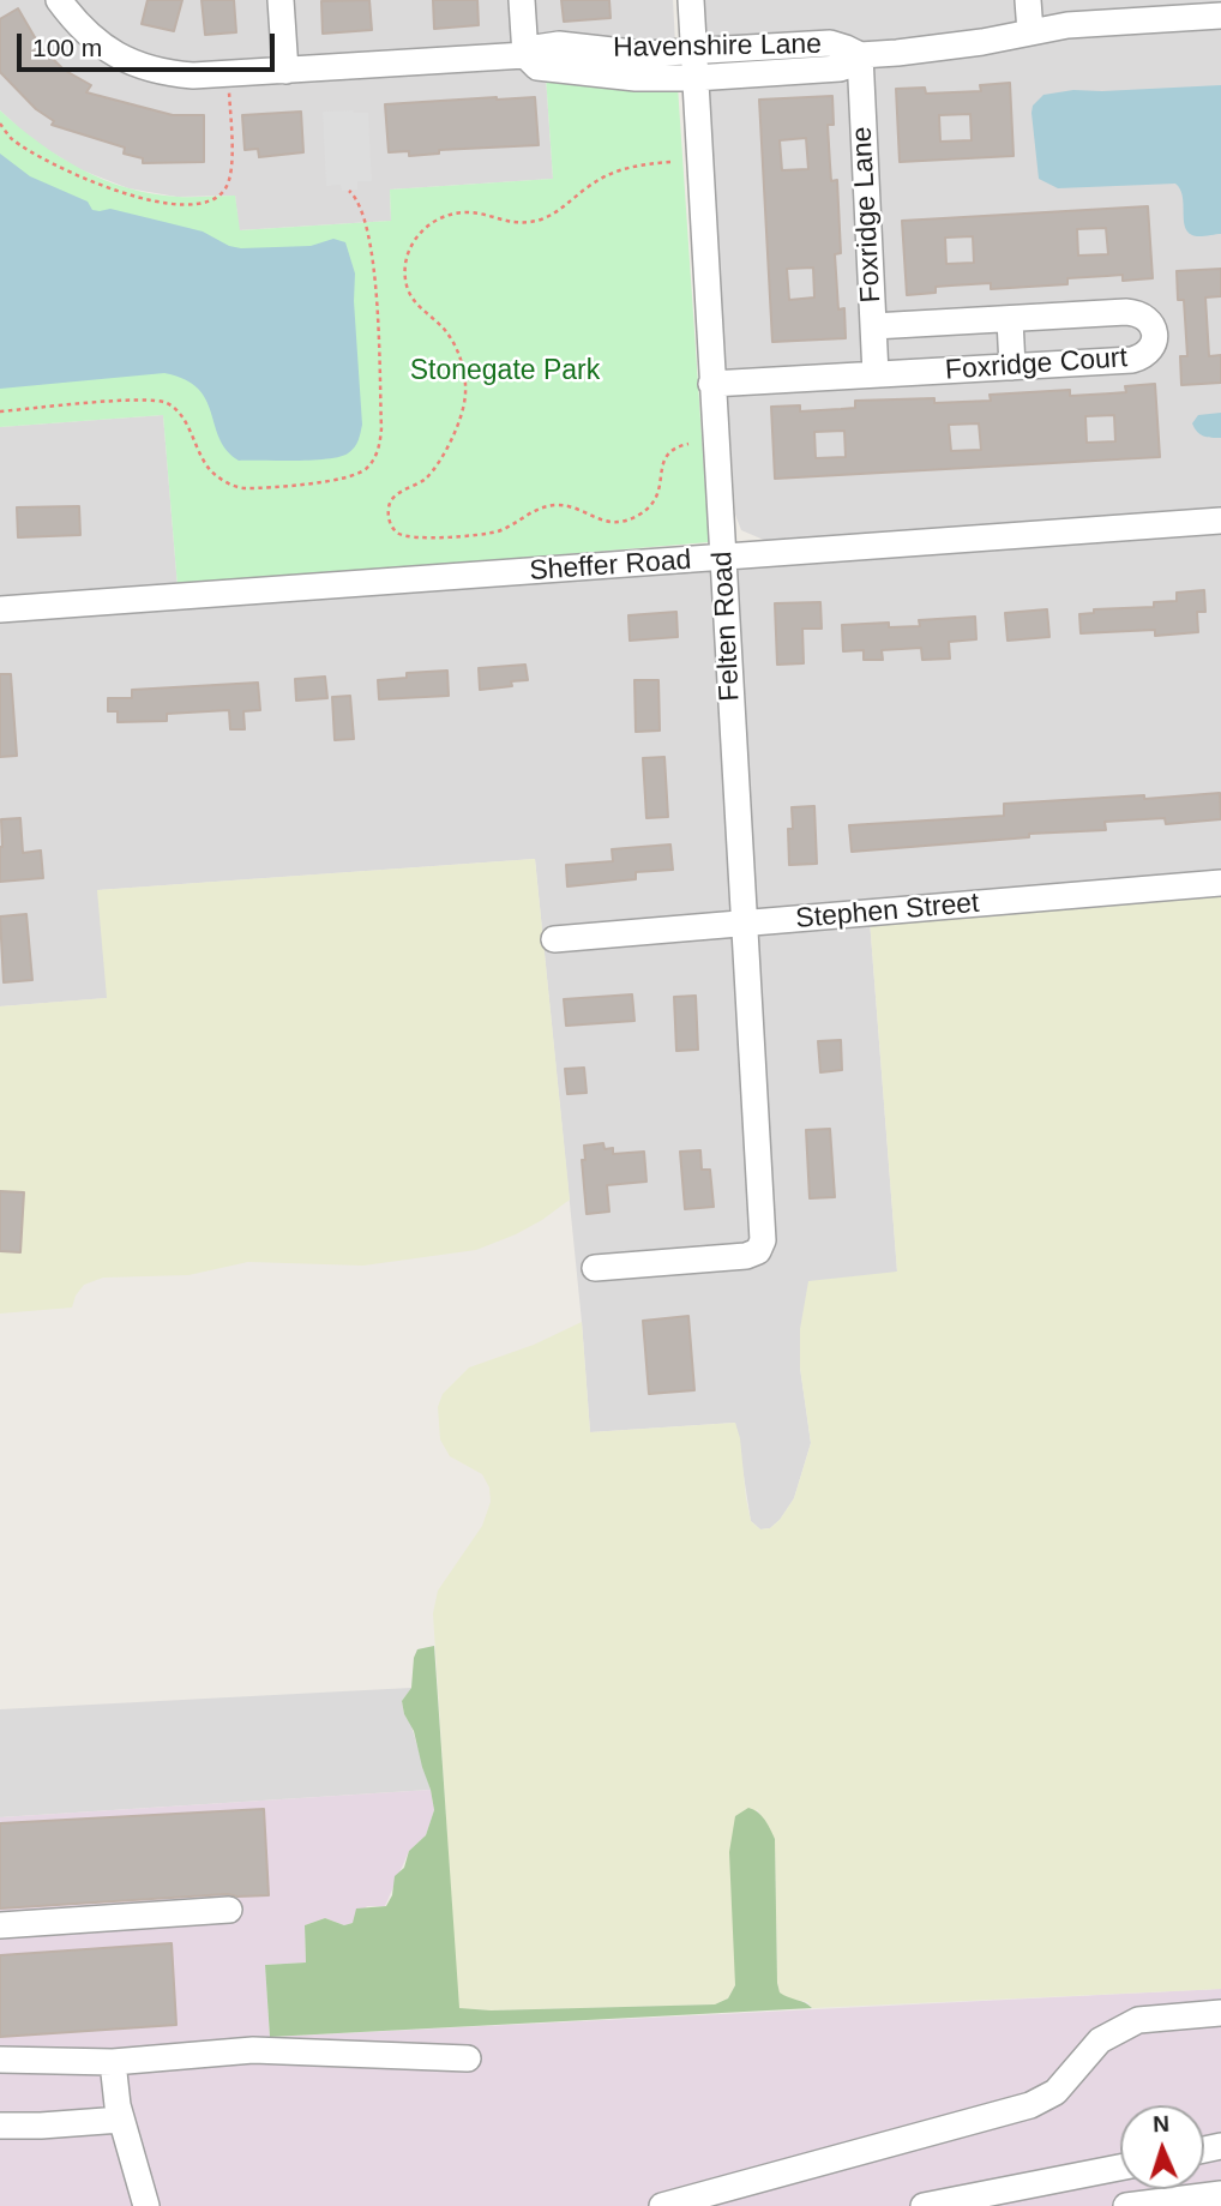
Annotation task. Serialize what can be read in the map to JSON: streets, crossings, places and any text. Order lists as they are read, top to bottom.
{
  "streets": {
    "street": [
      "Havenshire Lane",
      "Foxridge Lane",
      "Foxridge Court",
      "Sheffer Road",
      "Felten Road",
      "Stephen Street"
    ]
  },
  "crossings": [
    ["Havenshire Lane", "Foxridge Lane"],
    ["Havenshire Lane", "Felten Road"],
    ["Foxridge Lane", "Foxridge Court"],
    ["Foxridge Court", "Felten Road"],
    ["Sheffer Road", "Felten Road"],
    ["Felten Road", "Stephen Street"]
  ],
  "parks": ["Stonegate Park"],
  "scale_bar": "100 m",
  "north": "top"
}
